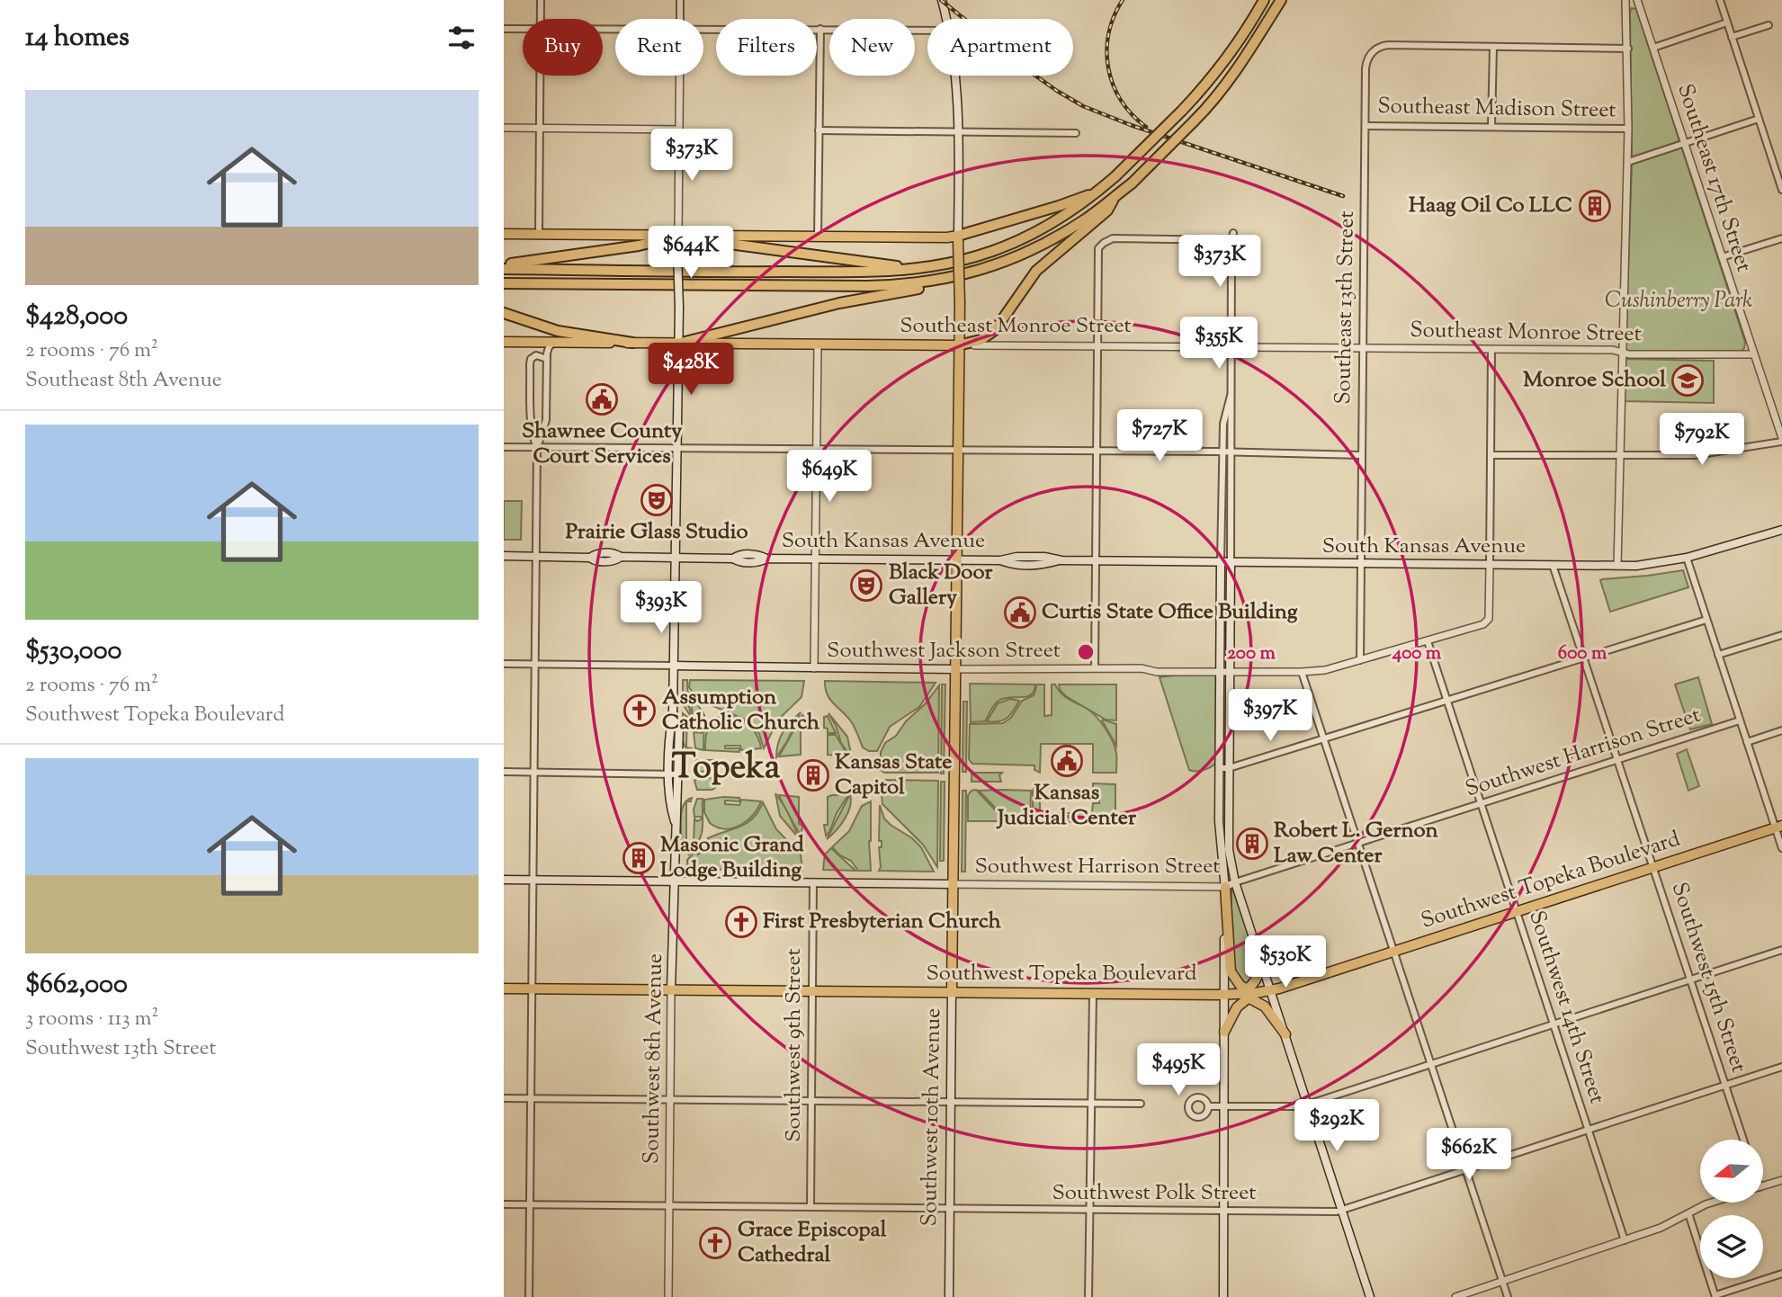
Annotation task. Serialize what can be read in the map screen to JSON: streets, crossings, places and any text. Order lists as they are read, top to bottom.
{
  "streets": {
    "main road": [
      "Southeast Monroe Street",
      "South Kansas Avenue",
      "Southwest Jackson Street",
      "Southwest Harrison Street",
      "Southwest Topeka Boulevard",
      "Southwest 8th Avenue",
      "Southwest 10th Avenue"
    ],
    "street": [
      "Southeast Madison Street",
      "Southeast 17th Street",
      "Southeast 13th Street",
      "Southwest 15th Street",
      "Southwest 14th Street",
      "Southwest 9th Street",
      "Southwest Polk Street"
    ]
  },
  "crossings": [
    ["Southeast Madison Street", "Southeast 13th Street"],
    ["Southeast 17th Street", "Southeast Monroe Street"],
    ["Southeast 13th Street", "Southeast Monroe Street"],
    ["Southeast 13th Street", "South Kansas Avenue"],
    ["Southeast 13th Street", "Southwest Jackson Street"],
    ["Southeast Monroe Street", "Southwest 8th Avenue"],
    ["Southeast Monroe Street", "Southwest 10th Avenue"],
    ["South Kansas Avenue", "Southwest Jackson Street"],
    ["South Kansas Avenue", "Southwest 15th Street"],
    ["South Kansas Avenue", "Southwest 8th Avenue"],
    ["South Kansas Avenue", "Southwest 10th Avenue"],
    ["Southwest Jackson Street", "Southwest 14th Street"],
    ["Southwest Jackson Street", "Southwest 8th Avenue"],
    ["Southwest Jackson Street", "Southwest 10th Avenue"],
    ["Southwest Harrison Street", "Southwest 15th Street"],
    ["Southwest Harrison Street", "Southwest 14th Street"],
    ["Southwest Harrison Street", "Southwest 9th Street"],
    ["Southwest Harrison Street", "Southwest 8th Avenue"],
    ["Southwest Harrison Street", "Southwest 10th Avenue"],
    ["Southwest Topeka Boulevard", "Southwest 15th Street"],
    ["Southwest Topeka Boulevard", "Southwest 14th Street"],
    ["Southwest Topeka Boulevard", "Southwest 9th Street"],
    ["Southwest Topeka Boulevard", "Southwest 8th Avenue"],
    ["Southwest Topeka Boulevard", "Southwest 10th Avenue"],
    ["Southwest 15th Street", "Southwest Polk Street"],
    ["Southwest 14th Street", "Southwest Polk Street"],
    ["Southwest 9th Street", "Southwest Polk Street"],
    ["Southwest 8th Avenue", "Southwest Polk Street"],
    ["Southwest 10th Avenue", "Southwest Polk Street"]
  ],
  "districts": ["Topeka"],
  "parks": ["Cushinberry Park"],
  "places": {
    "building": [
      "Haag Oil Co LLC",
      "Kansas State Capitol",
      "Robert L. Gernon Law Center",
      "Masonic Grand Lodge Building"
    ],
    "school or university": ["Monroe School"],
    "public building": ["Shawnee County Court Services", "Curtis State Office Building", "Kansas Judicial Center"],
    "theatre": ["Prairie Glass Studio", "Black Door Gallery"],
    "church": ["Assumption Catholic Church", "First Presbyterian Church", "Grace Episcopal Cathedral"]
  },
  "north": "left",
  "page": {
    "heading": "14 homes",
    "chip": [
      "Buy",
      "Rent",
      "Filters",
      "New",
      "Apartment"
    ],
    "list": [
      {
        "name": "$428,000",
        "note": "2 rooms · 76 m² · Southeast 8th Avenue"
      },
      {
        "name": "$530,000",
        "note": "2 rooms · 76 m² · Southwest Topeka Boulevard"
      },
      {
        "name": "$662,000",
        "note": "3 rooms · 113 m² · Southwest 13th Street"
      }
    ],
    "price": [
      "$373K",
      "$644K",
      "$373K",
      "$355K",
      "$428K",
      "$727K",
      "$792K",
      "$649K",
      "$393K",
      "$397K",
      "$530K",
      "$495K",
      "$292K",
      "$662K"
    ]
  },
  "rings": ["200 m", "400 m", "600 m"]
}
